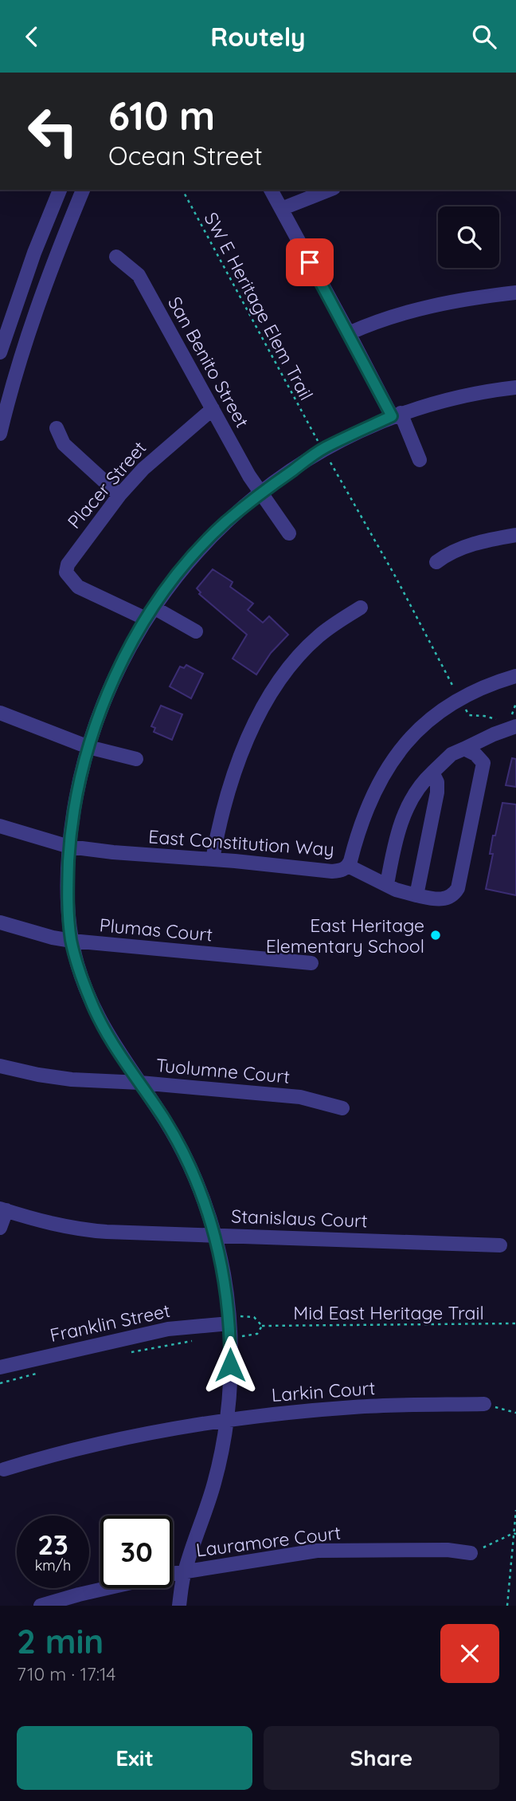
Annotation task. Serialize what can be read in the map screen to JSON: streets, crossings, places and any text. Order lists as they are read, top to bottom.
{
  "streets": {
    "street": [
      "San Benito Street",
      "Placer Street",
      "East Constitution Way",
      "Plumas Court",
      "Tuolumne Court",
      "Stanislaus Court",
      "Franklin Street",
      "Larkin Court",
      "Lauramore Court"
    ],
    "path": ["SW E Heritage Elem Trail", "Mid East Heritage Trail"]
  },
  "crossings": [
    ["San Benito Street", "Placer Street"]
  ],
  "places": ["East Heritage Elementary School"],
  "page": {
    "header": "Routely",
    "turn": ["610 m", "Ocean Street"],
    "speed": "23 km/h",
    "limit": "30",
    "heading": ["2 min", "710 m · 17:14"],
    "buttons": ["Exit", "Share"]
  }
}
